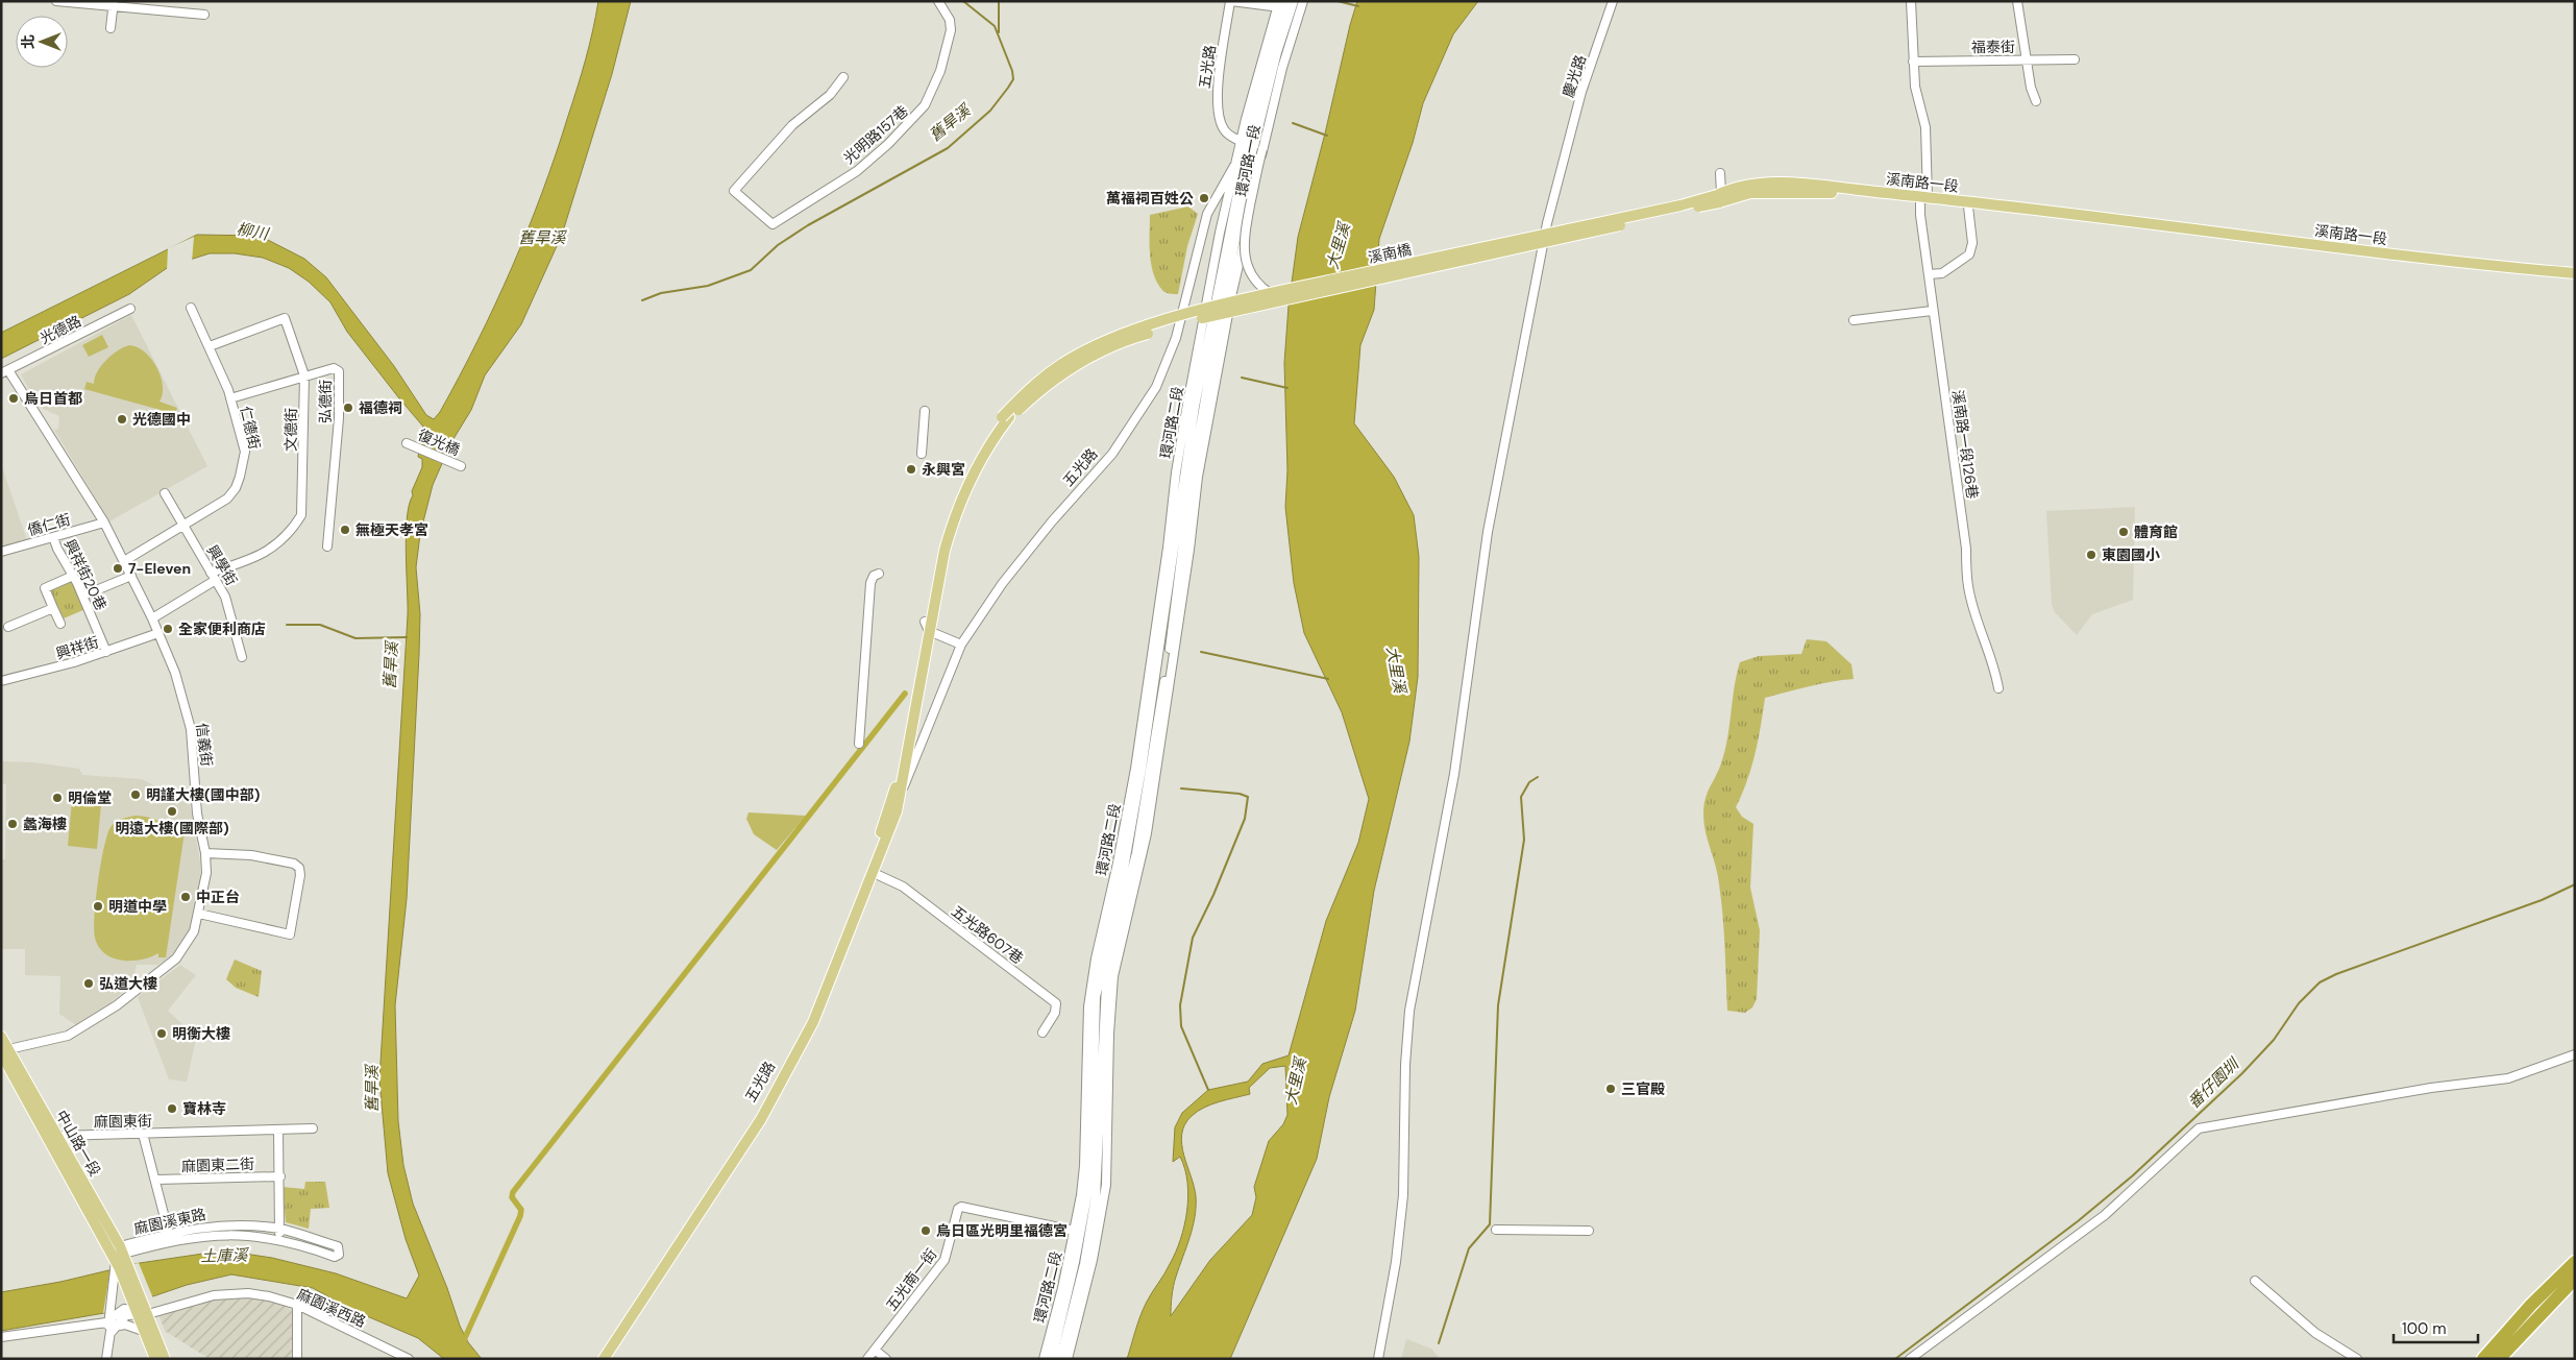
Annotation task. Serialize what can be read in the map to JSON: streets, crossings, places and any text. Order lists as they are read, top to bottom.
{
  "streets": {
    "main road": [
      "五光路",
      "溪南路一段",
      "溪南橋",
      "中山路一段"
    ],
    "street": [
      "福泰街",
      "慶光路",
      "光明路157巷",
      "環河路一段",
      "光德路",
      "弘德街",
      "環河路二段",
      "仁德街",
      "文德街",
      "復光橋",
      "溪南路一段126巷",
      "僑仁街",
      "興學街",
      "興祥街20巷",
      "興祥街",
      "信義街",
      "五光路607巷",
      "麻園東街",
      "麻園東二街",
      "麻園溪東路",
      "五光南一街",
      "麻園溪西路"
    ]
  },
  "crossings": [
    ["五光路", "環河路一段"],
    ["五光路", "溪南橋"],
    ["五光路", "五光路607巷"],
    ["環河路一段", "環河路二段"],
    ["溪南路一段", "溪南橋"],
    ["溪南路一段", "溪南路一段126巷"],
    ["光德路", "信義街"],
    ["弘德街", "仁德街"],
    ["弘德街", "文德街"],
    ["環河路二段", "五光南一街"],
    ["仁德街", "文德街"],
    ["仁德街", "興學街"],
    ["仁德街", "信義街"],
    ["文德街", "興學街"],
    ["僑仁街", "興祥街20巷"],
    ["僑仁街", "信義街"],
    ["興祥街20巷", "興祥街"],
    ["興祥街", "信義街"],
    ["信義街", "中山路一段"],
    ["麻園東街", "中山路一段"],
    ["中山路一段", "麻園溪東路"]
  ],
  "water": [
    "舊旱溪",
    "柳川",
    "大里溪",
    "番仔園圳",
    "土庫溪"
  ],
  "places": [
    "萬福祠百姓公",
    "烏日首都",
    "福德祠",
    "光德國中",
    "永興宮",
    "無極天孝宮",
    "體育館",
    "東園國小",
    "7-Eleven",
    "全家便利商店",
    "明謹大樓(國中部)",
    "明倫堂",
    "明遠大樓(國際部)",
    "蠡海樓",
    "中正台",
    "明道中學",
    "弘道大樓",
    "明衡大樓",
    "三官殿",
    "寶林寺",
    "烏日區光明里福德宮"
  ],
  "scale_bar": "100 m",
  "north": "left"
}
